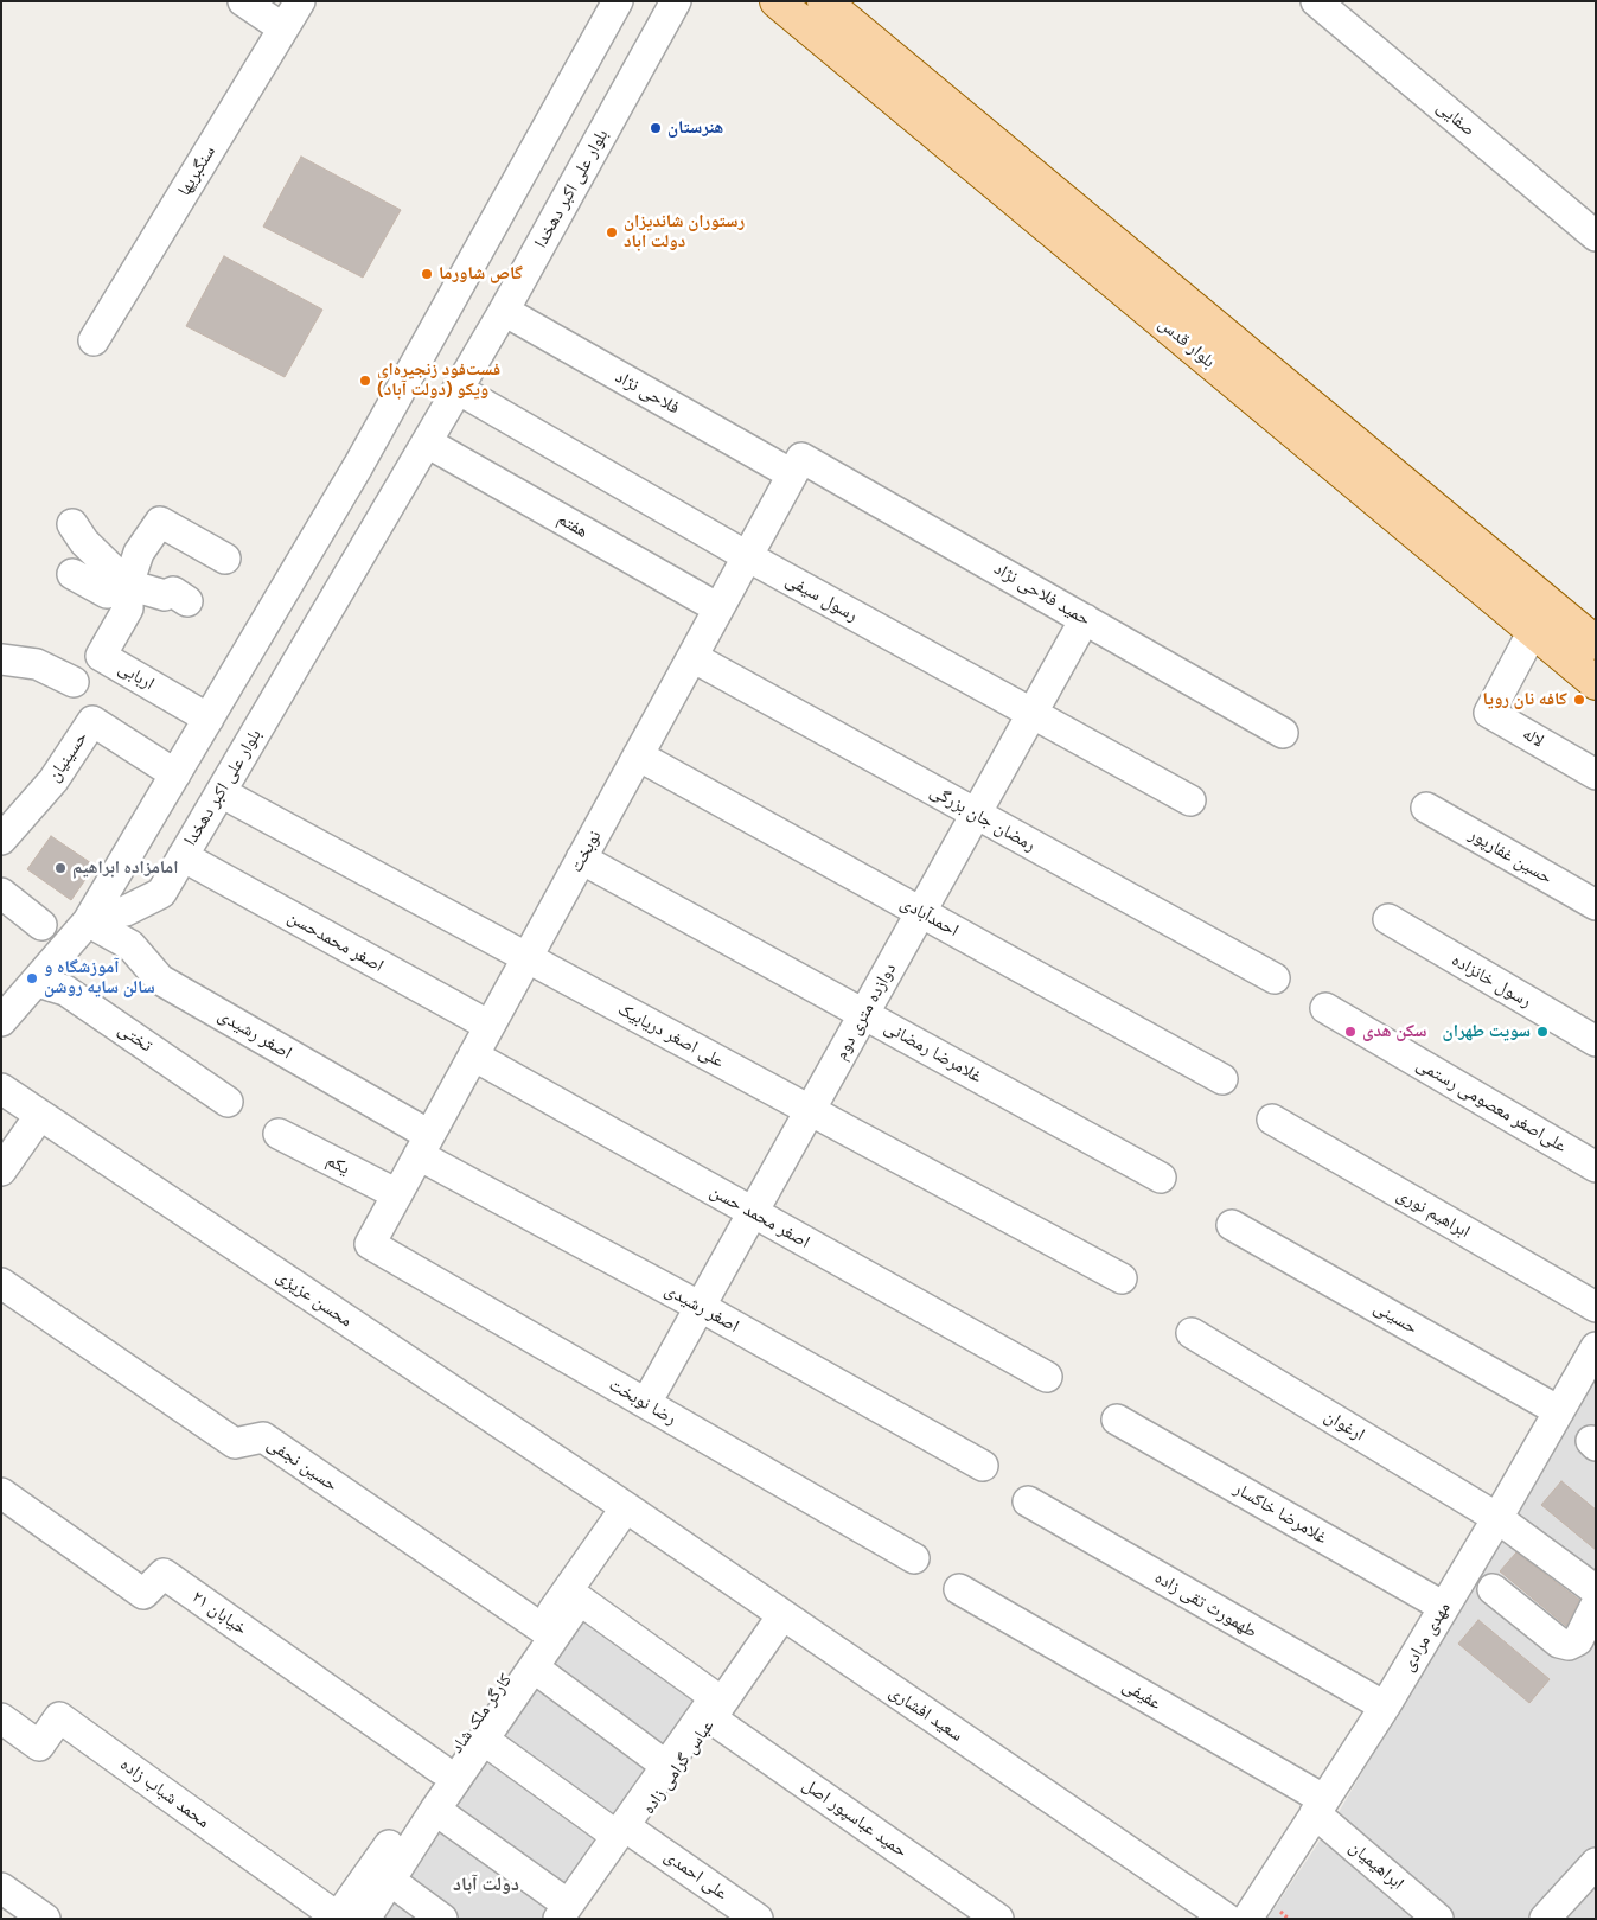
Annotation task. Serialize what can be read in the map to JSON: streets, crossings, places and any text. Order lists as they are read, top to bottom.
{
  "streets": {
    "main road": ["بلوار قدس"],
    "street": [
      "صفایی",
      "سنگبریها",
      "بلوار علی اکبر دهخدا",
      "فلاحی نژاد",
      "هفتم",
      "حمید فلاحی نژاد",
      "رسول سیفی",
      "اربابی",
      "لاله",
      "حسینیان",
      "رمضان جان بزرگی",
      "نوبخت",
      "حسین غفارپور",
      "احمدآبادی",
      "اصغر محمدحسن",
      "رسول خانزاده",
      "دوازده متری دوم",
      "اصغر رشیدی",
      "علی اصغر دریابیک",
      "تختی",
      "غلامرضا رمضانی",
      "علی‌اصغر معصومی رستمی",
      "یکم",
      "ابراهیم نوری",
      "اصغر محمد حسن",
      "محسن عزیزی",
      "حسینی",
      "رضا نوبخت",
      "ارغوان",
      "حسین نجفی",
      "غلامرضا خاکسار",
      "طهمورث تقی زاده",
      "خیابان ۲۱",
      "مهدی مرادی",
      "عفیفی",
      "کارگر ملک شاد",
      "سعید افشاری",
      "عباس گرامی زاده",
      "محمد شباب زاده",
      "حمید عباسپور اصل",
      "ابراهیمیان",
      "علی احمدی"
    ]
  },
  "crossings": [
    ["بلوار علی اکبر دهخدا", "فلاحی نژاد"],
    ["بلوار علی اکبر دهخدا", "هفتم"],
    ["بلوار علی اکبر دهخدا", "رسول سیفی"],
    ["بلوار علی اکبر دهخدا", "اصغر محمدحسن"],
    ["بلوار علی اکبر دهخدا", "اصغر رشیدی"],
    ["بلوار علی اکبر دهخدا", "علی اصغر دریابیک"],
    ["بلوار قدس", "لاله"],
    ["فلاحی نژاد", "حمید فلاحی نژاد"],
    ["فلاحی نژاد", "نوبخت"],
    ["هفتم", "نوبخت"],
    ["حمید فلاحی نژاد", "نوبخت"],
    ["حمید فلاحی نژاد", "دوازده متری دوم"],
    ["رسول سیفی", "نوبخت"],
    ["رسول سیفی", "دوازده متری دوم"],
    ["رمضان جان بزرگی", "نوبخت"],
    ["رمضان جان بزرگی", "دوازده متری دوم"],
    ["نوبخت", "احمدآبادی"],
    ["نوبخت", "اصغر محمدحسن"],
    ["نوبخت", "اصغر رشیدی"],
    ["نوبخت", "علی اصغر دریابیک"],
    ["نوبخت", "غلامرضا رمضانی"],
    ["نوبخت", "یکم"],
    ["نوبخت", "اصغر محمد حسن"],
    ["نوبخت", "رضا نوبخت"],
    ["احمدآبادی", "دوازده متری دوم"],
    ["دوازده متری دوم", "اصغر رشیدی"],
    ["دوازده متری دوم", "علی اصغر دریابیک"],
    ["دوازده متری دوم", "غلامرضا رمضانی"],
    ["دوازده متری دوم", "اصغر محمد حسن"],
    ["دوازده متری دوم", "رضا نوبخت"],
    ["محسن عزیزی", "کارگر ملک شاد"],
    ["محسن عزیزی", "سعید افشاری"],
    ["حسینی", "مهدی مرادی"],
    ["ارغوان", "مهدی مرادی"],
    ["حسین نجفی", "کارگر ملک شاد"],
    ["غلامرضا خاکسار", "مهدی مرادی"],
    ["طهمورث تقی زاده", "مهدی مرادی"],
    ["خیابان ۲۱", "کارگر ملک شاد"],
    ["مهدی مرادی", "عفیفی"],
    ["مهدی مرادی", "ابراهیمیان"],
    ["عفیفی", "ابراهیمیان"],
    ["کارگر ملک شاد", "سعید افشاری"],
    ["کارگر ملک شاد", "محمد شباب زاده"],
    ["سعید افشاری", "عباس گرامی زاده"],
    ["عباس گرامی زاده", "حمید عباسپور اصل"],
    ["عباس گرامی زاده", "علی احمدی"]
  ],
  "districts": ["دولت آباد"],
  "places": [
    "هنرستان",
    "رستوران شاندیزان دولت اباد",
    "گاص شاورما",
    "فست‌فود زنجیره‌ای ویکو (دولت آباد)",
    "کافه نان رویا",
    "امامزاده ابراهیم",
    "آموزشگاه و سالن سایه روشن",
    "سكن هدى",
    "سويت طهران"
  ]
}
